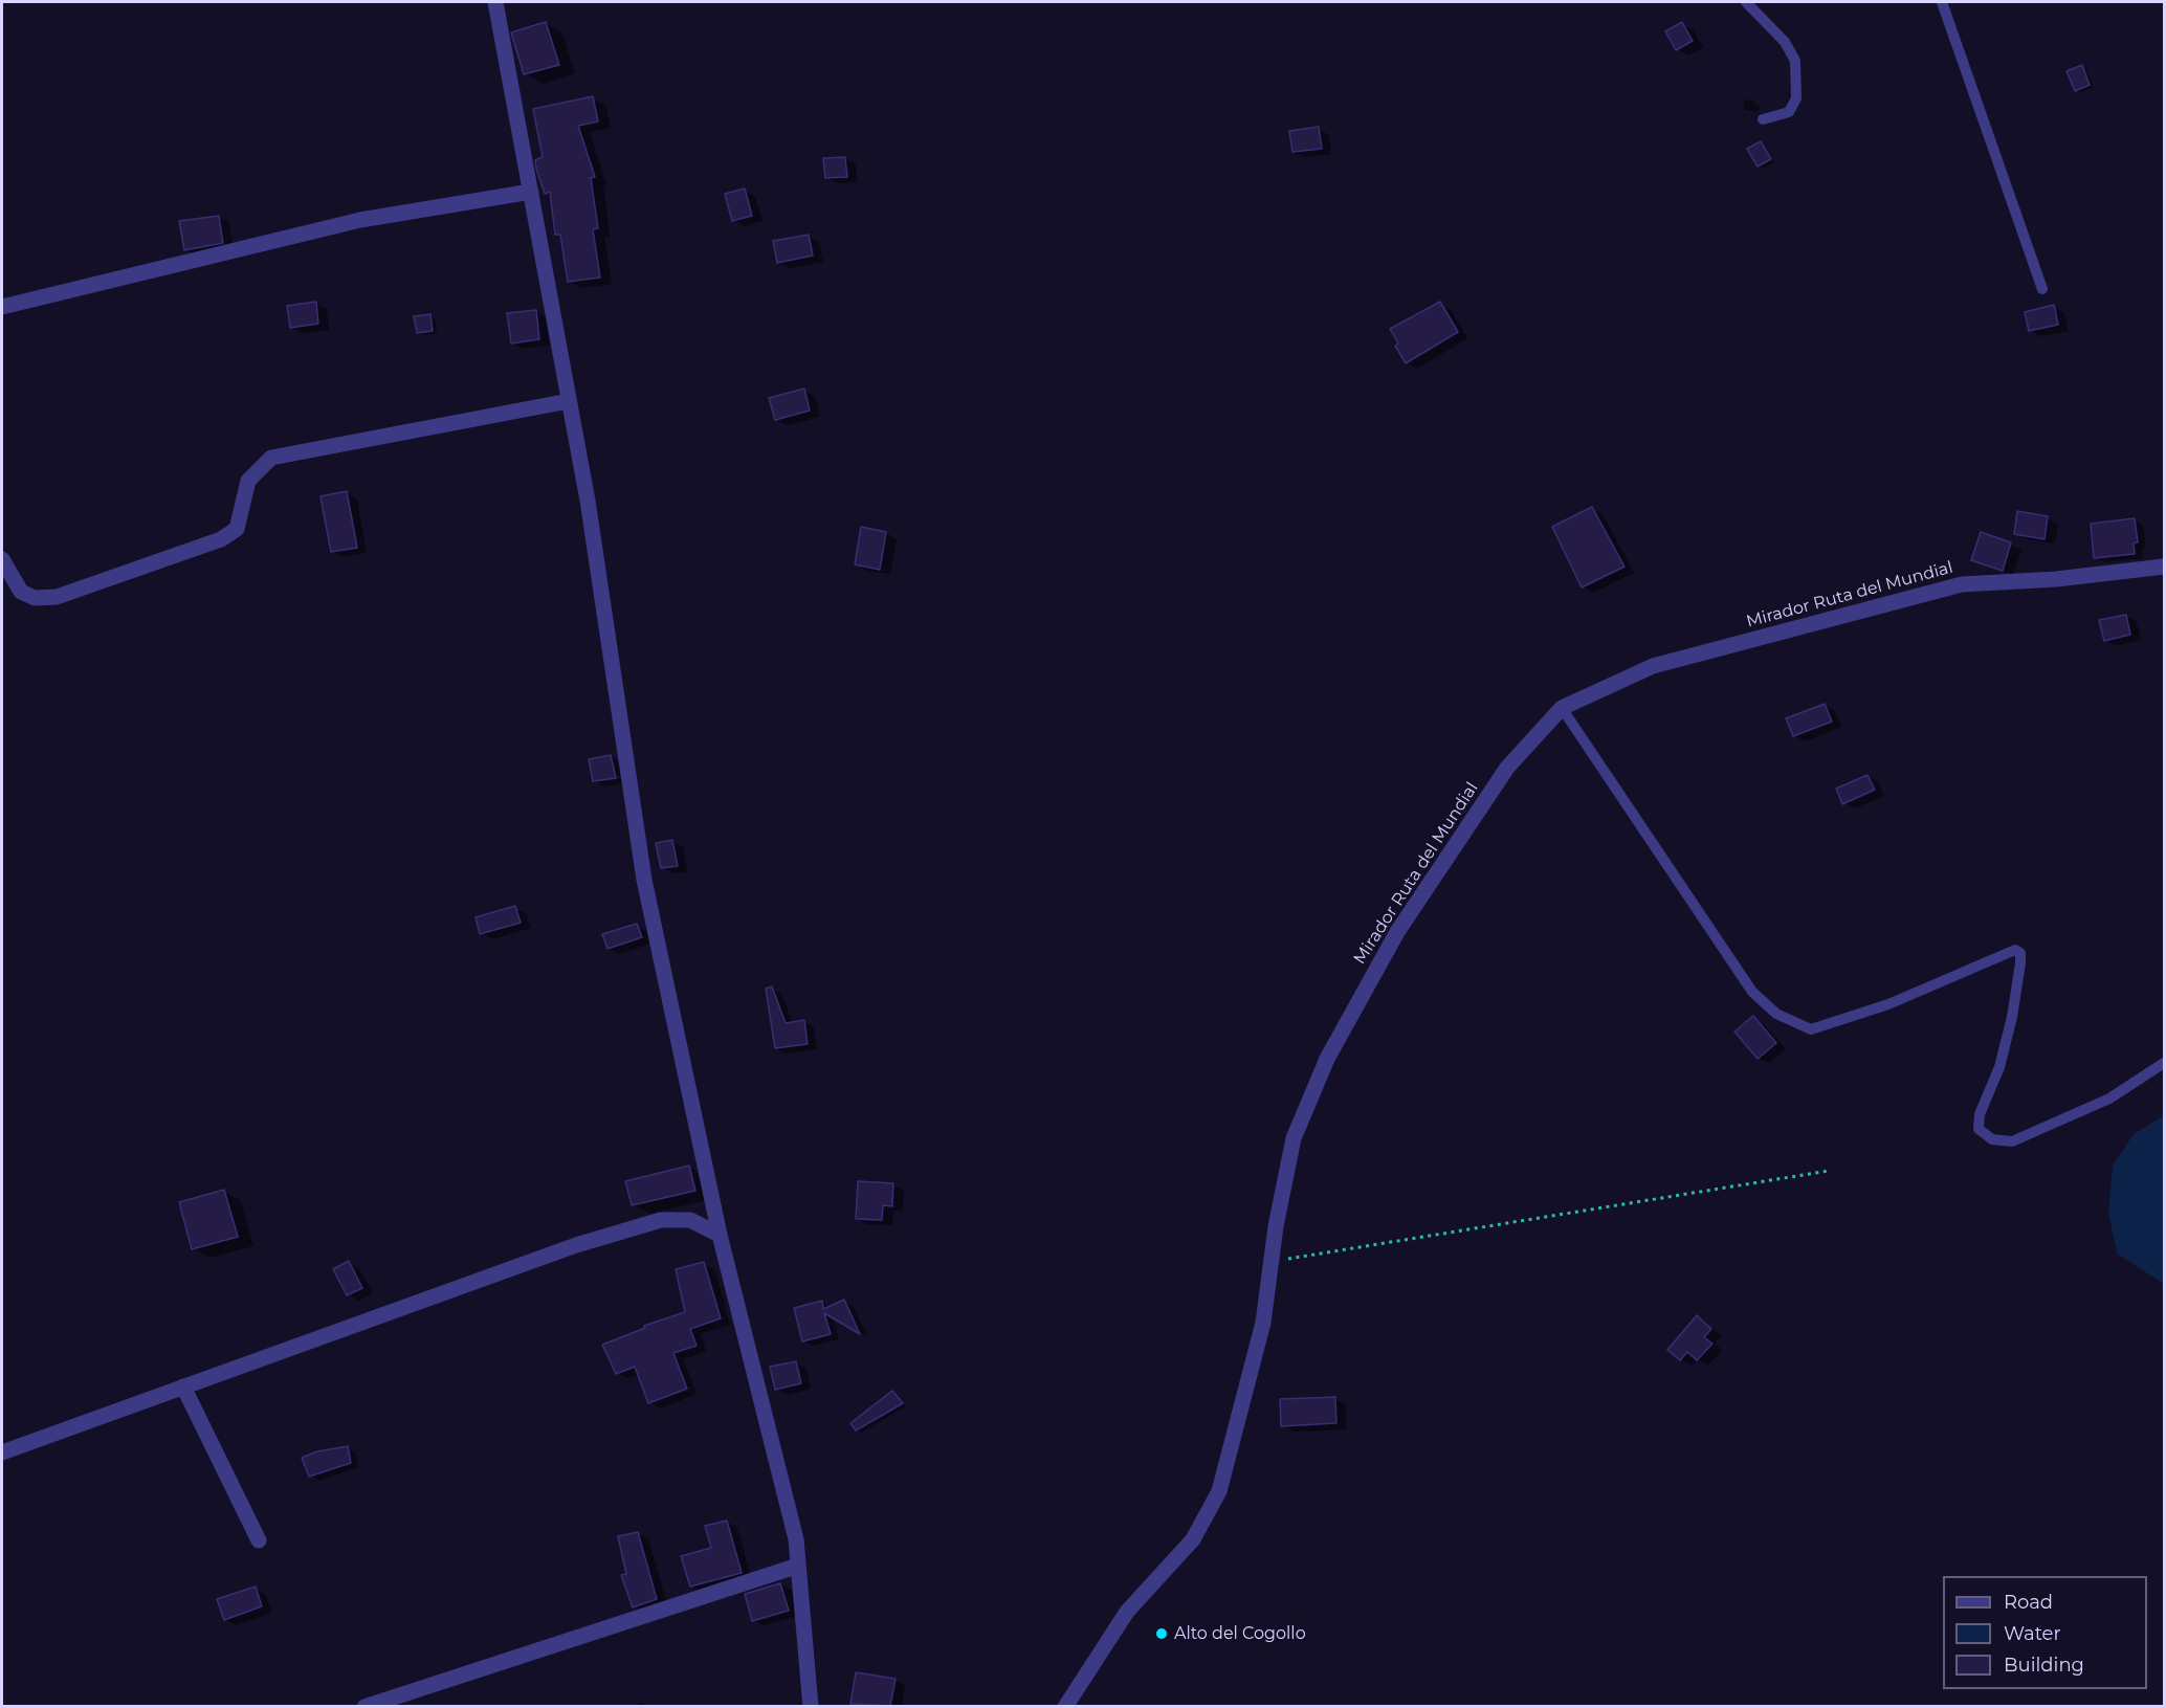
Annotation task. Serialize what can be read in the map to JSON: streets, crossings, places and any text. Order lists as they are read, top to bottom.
{
  "streets": {
    "street": ["Mirador Ruta del Mundial"]
  },
  "places": ["Alto del Cogollo"],
  "legend": ["Road", "Water", "Building"]
}
